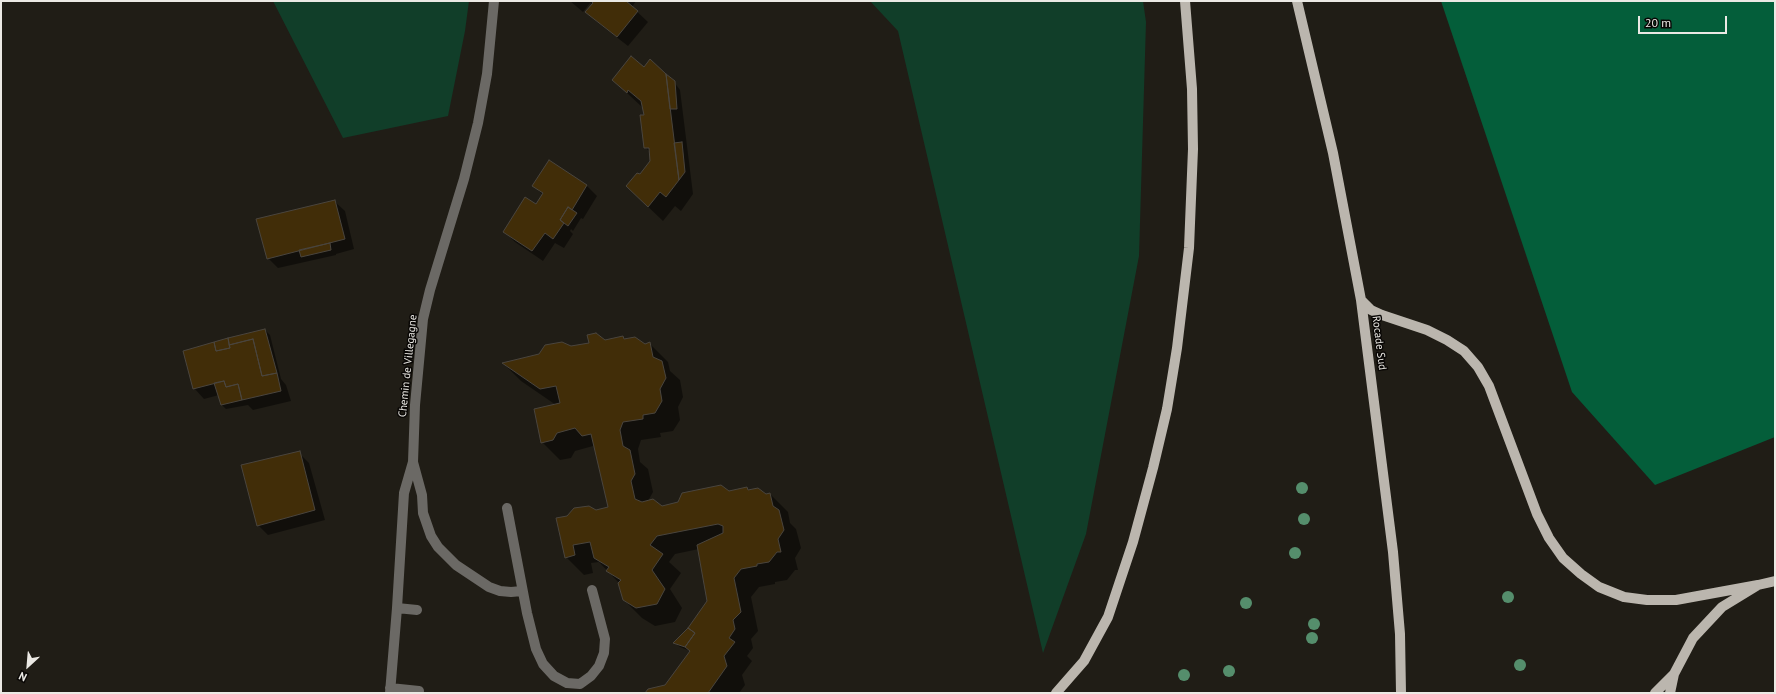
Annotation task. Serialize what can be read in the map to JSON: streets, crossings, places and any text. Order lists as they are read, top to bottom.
{
  "streets": {
    "main road": ["Rocade Sud"],
    "street": ["Chemin de Villegagne"]
  },
  "scale_bar": "20 m",
  "north": "bottom left"
}
